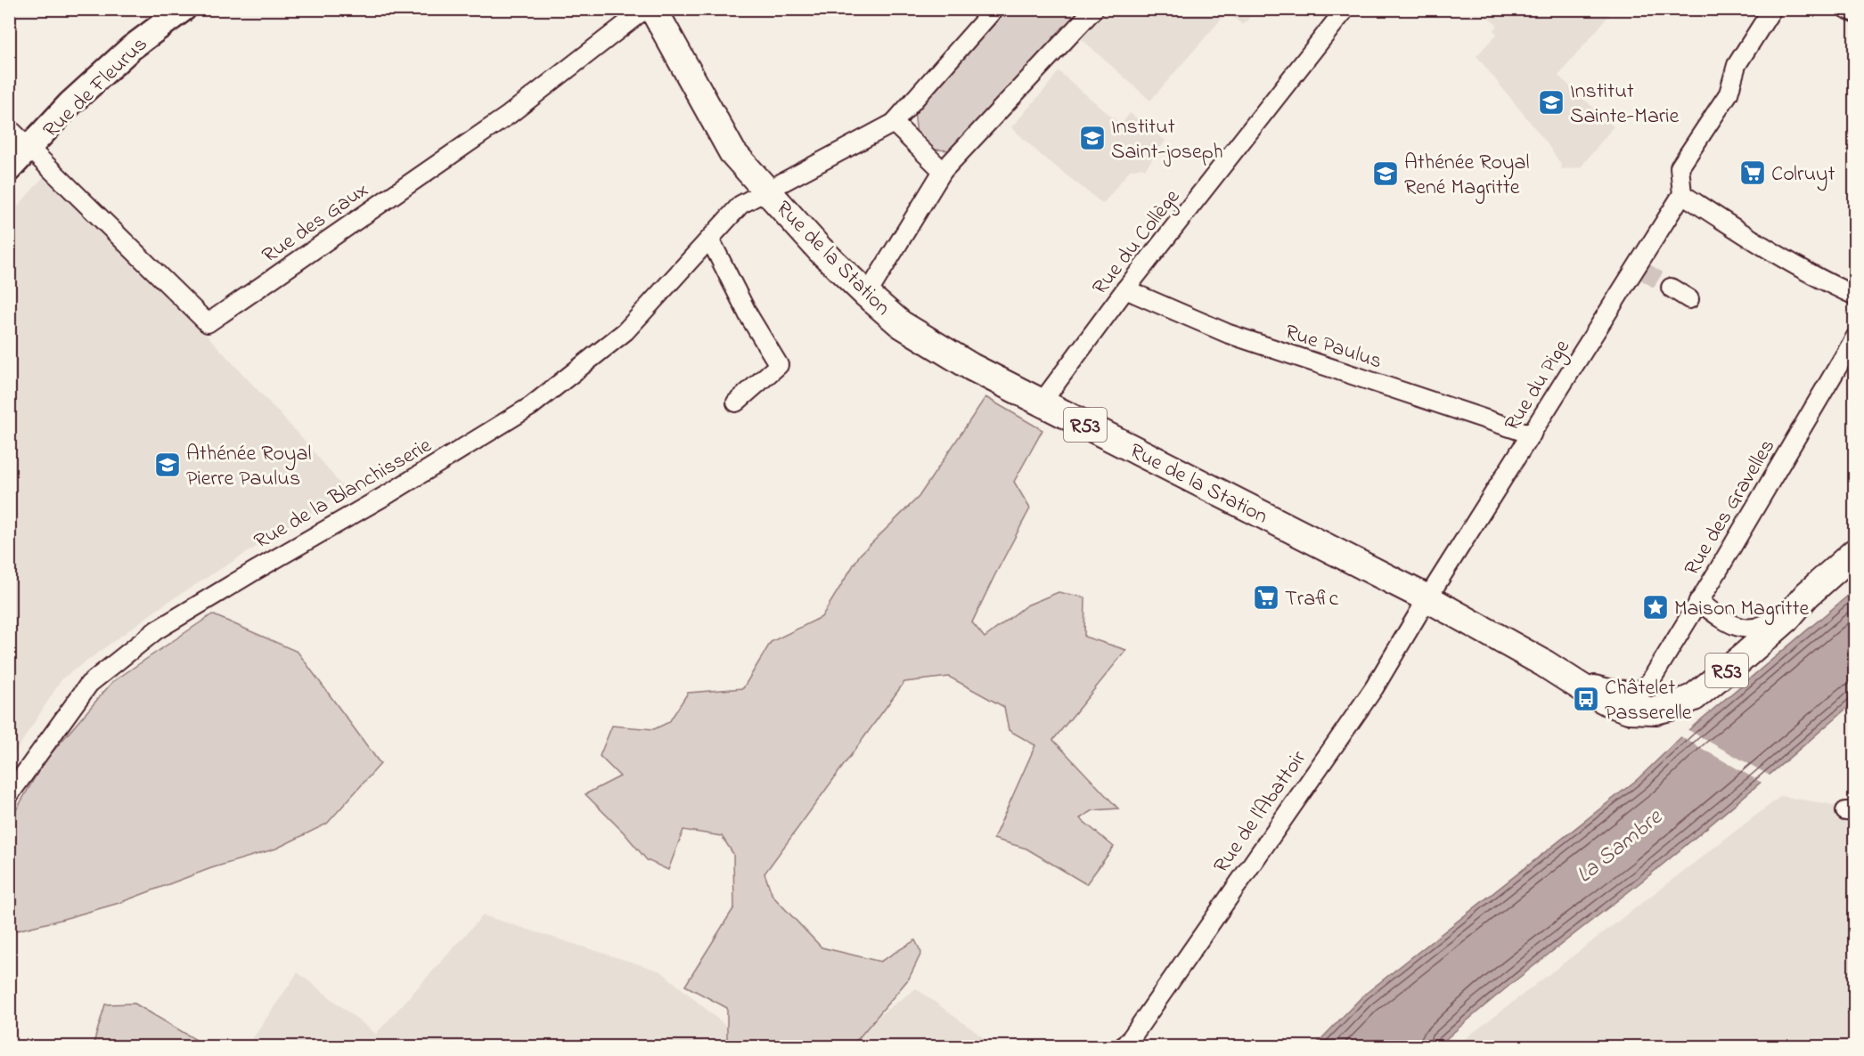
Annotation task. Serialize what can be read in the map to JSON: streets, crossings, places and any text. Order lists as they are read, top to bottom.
{
  "streets": {
    "main road": ["Rue de Fleurus", "Rue de la Station", "R53"],
    "street": [
      "Rue des Gaux",
      "Rue du Collège",
      "Rue Paulus",
      "Rue du Pige",
      "Rue de la Blanchisserie",
      "Rue des Gravelles",
      "Rue de l'Abattoir"
    ]
  },
  "crossings": [
    ["Rue de Fleurus", "Rue des Gaux"],
    ["Rue du Collège", "Rue de la Station"],
    ["Rue du Collège", "Rue Paulus"],
    ["Rue de la Station", "Rue du Pige"],
    ["Rue de la Station", "R53"],
    ["Rue de la Station", "Rue de la Blanchisserie"],
    ["Rue de la Station", "Rue des Gravelles"],
    ["Rue de la Station", "Rue de l'Abattoir"],
    ["Rue Paulus", "Rue du Pige"],
    ["Rue du Pige", "Rue de l'Abattoir"]
  ],
  "water": ["La Sambre"],
  "places": {
    "school or university": [
      "Institut Sainte-Marie",
      "Institut Saint-joseph",
      "Athénée Royal René Magritte",
      "Athénée Royal Pierre Paulus"
    ],
    "supermarket": ["Colruyt", "Trafic"],
    "place": ["Maison Magritte"],
    "bus stop": ["Châtelet Passerelle"]
  }
}
